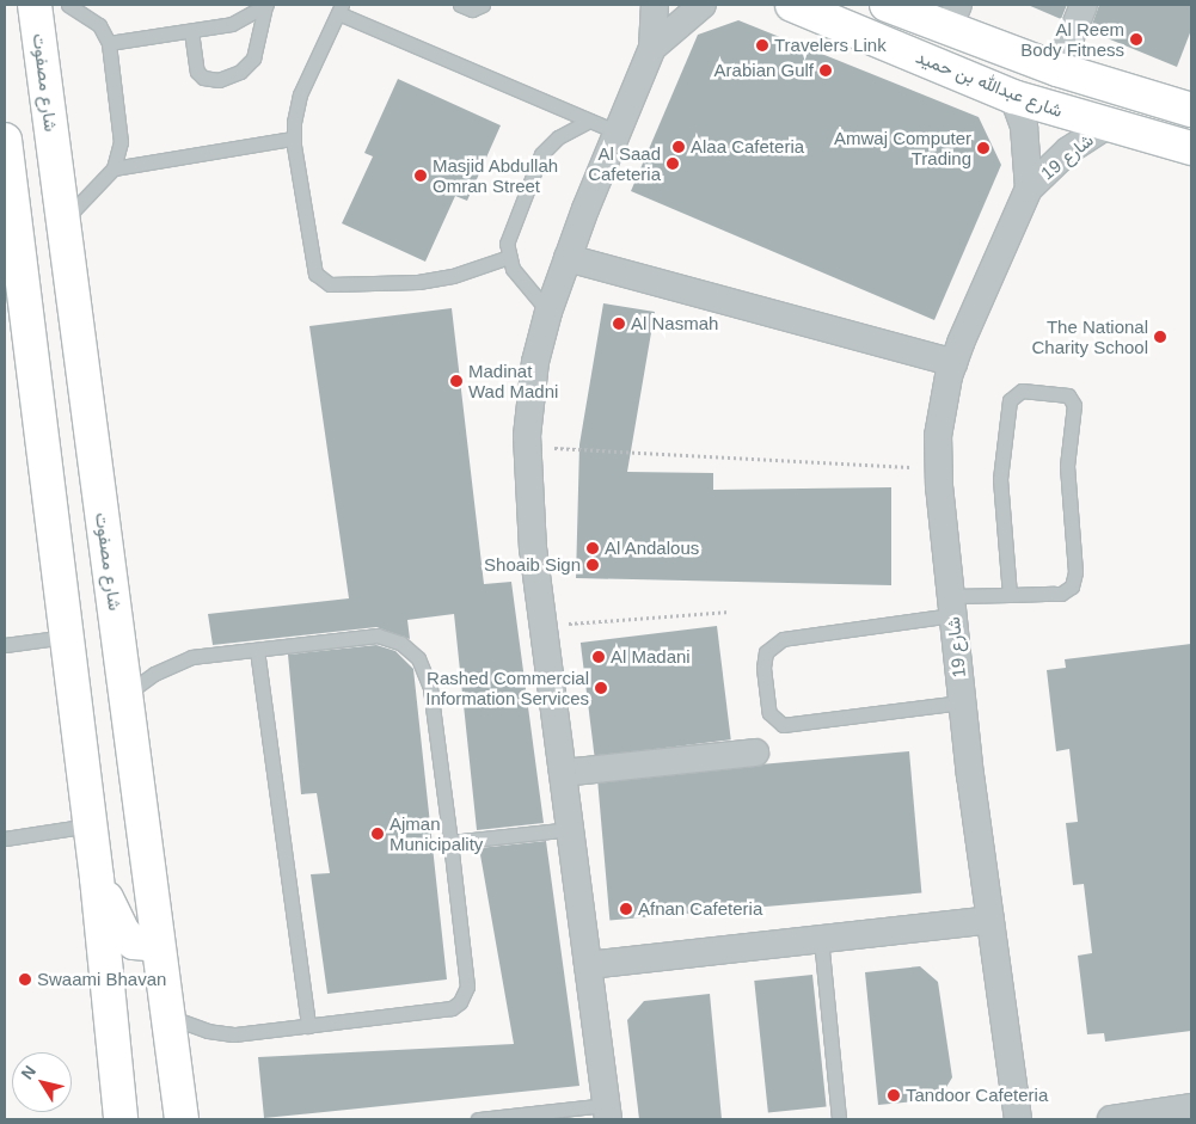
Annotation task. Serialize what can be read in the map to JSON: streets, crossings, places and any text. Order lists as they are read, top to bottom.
{
  "streets": {
    "street": ["شارع مصفوت", "شارع عبدالله بن حميد", "شارع 19"]
  },
  "crossings": [
    ["شارع عبدالله بن حميد", "شارع 19"]
  ],
  "places": [
    "Al Reem Body Fitness",
    "Travelers Link",
    "Arabian Gulf",
    "Alaa Cafeteria",
    "Amwaj Computer Trading",
    "Al Saad Cafeteria",
    "Masjid Abdullah Omran Street",
    "Al Nasmah",
    "The National Charity School",
    "Madinat Wad Madni",
    "Al Andalous",
    "Shoaib Sign",
    "Al Madani",
    "Rashed Commercial Information Services",
    "Ajman Municipality",
    "Afnan Cafeteria",
    "Swaami Bhavan",
    "Tandoor Cafeteria"
  ],
  "north": "top left"
}
